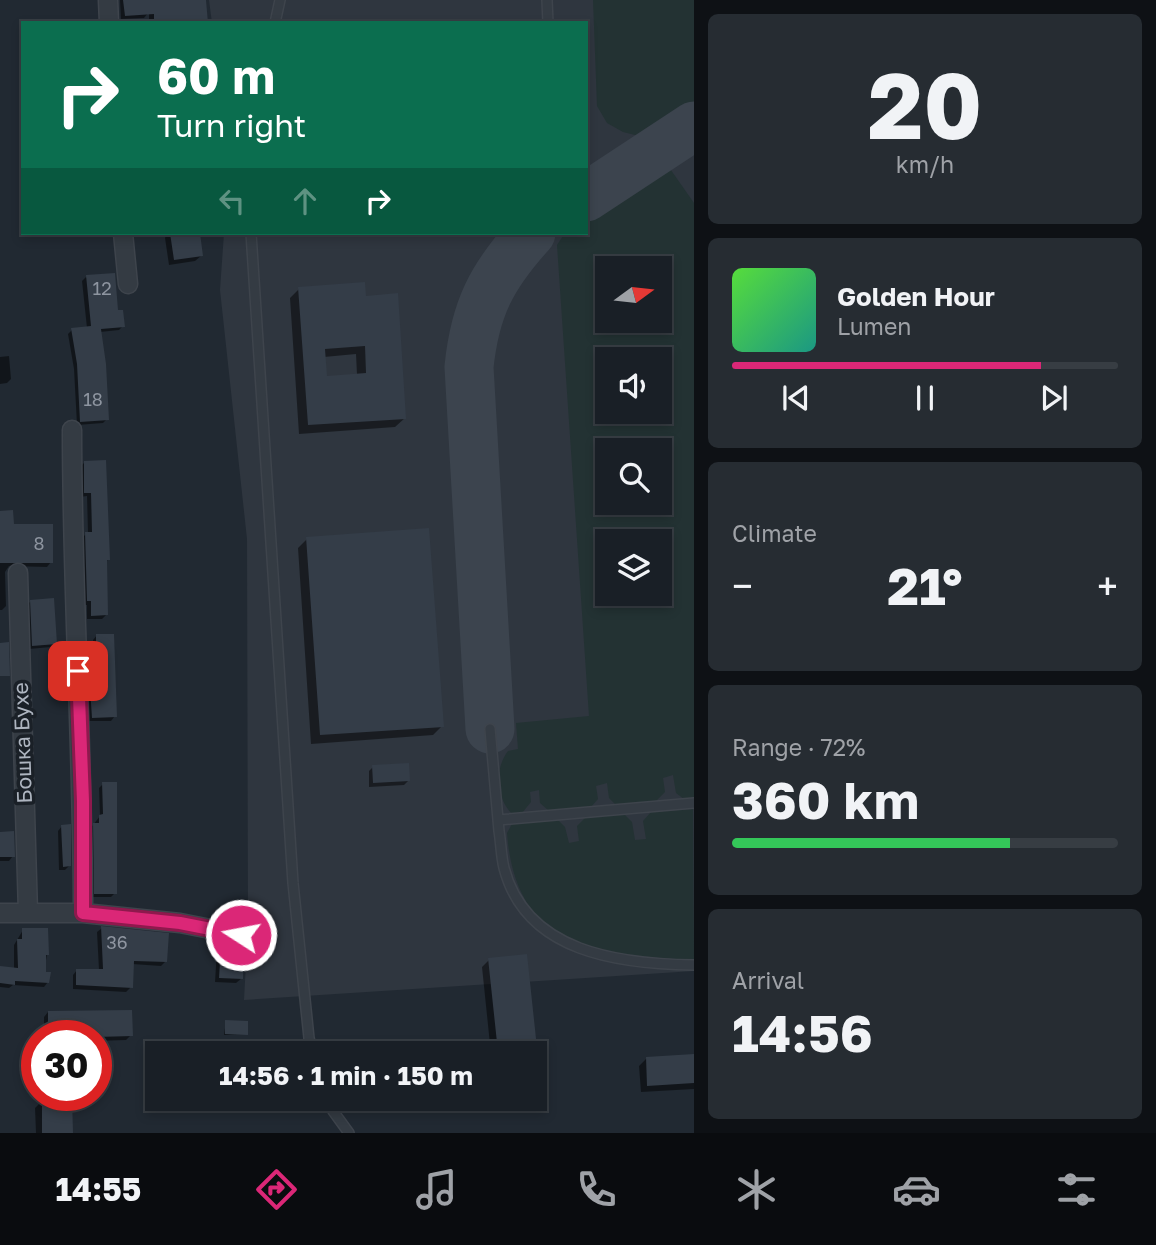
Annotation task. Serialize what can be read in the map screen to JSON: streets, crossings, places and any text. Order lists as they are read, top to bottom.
{
  "streets": {
    "street": ["Бошка Бухе"]
  },
  "house_numbers": [
    "12",
    "18",
    "8",
    "36"
  ],
  "north": "right",
  "page": {
    "tile": [
      ["20", "km/h"],
      "Climate",
      ["Range · 72%", "360 km"],
      ["Arrival", "14:56"]
    ],
    "turn": ["60 m", "Turn right"],
    "song": ["Golden Hour", "Lumen"],
    "heat": ["−", "21°", "+"],
    "limit": "30",
    "trip": "14:56 · 1 min · 150 m",
    "tabs": "14:55"
  }
}
